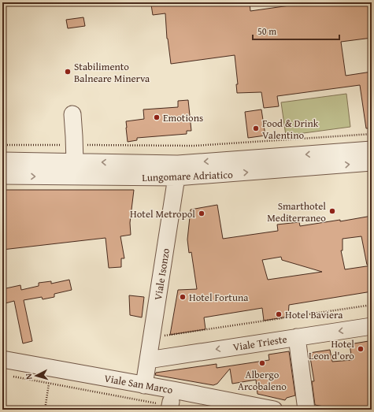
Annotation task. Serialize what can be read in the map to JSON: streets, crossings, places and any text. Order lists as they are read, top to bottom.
{
  "streets": {
    "street": [
      "Lungomare Adriatico",
      "Viale Isonzo",
      "Viale Trieste",
      "Viale San Marco"
    ]
  },
  "crossings": [
    ["Lungomare Adriatico", "Viale Isonzo"],
    ["Viale Isonzo", "Viale Trieste"],
    ["Viale Isonzo", "Viale San Marco"]
  ],
  "one_way": ["Viale Trieste"],
  "places": [
    "Stabilimento Balneare Minerva",
    "Emotions",
    "Food & Drink Valentino",
    "Smarthotel Mediterraneo",
    "Hotel Metropol",
    "Hotel Fortuna",
    "Hotel Baviera",
    "Hotel Leon d'oro",
    "Albergo Arcobaleno"
  ],
  "scale_bar": "50 m",
  "north": "left"
}
